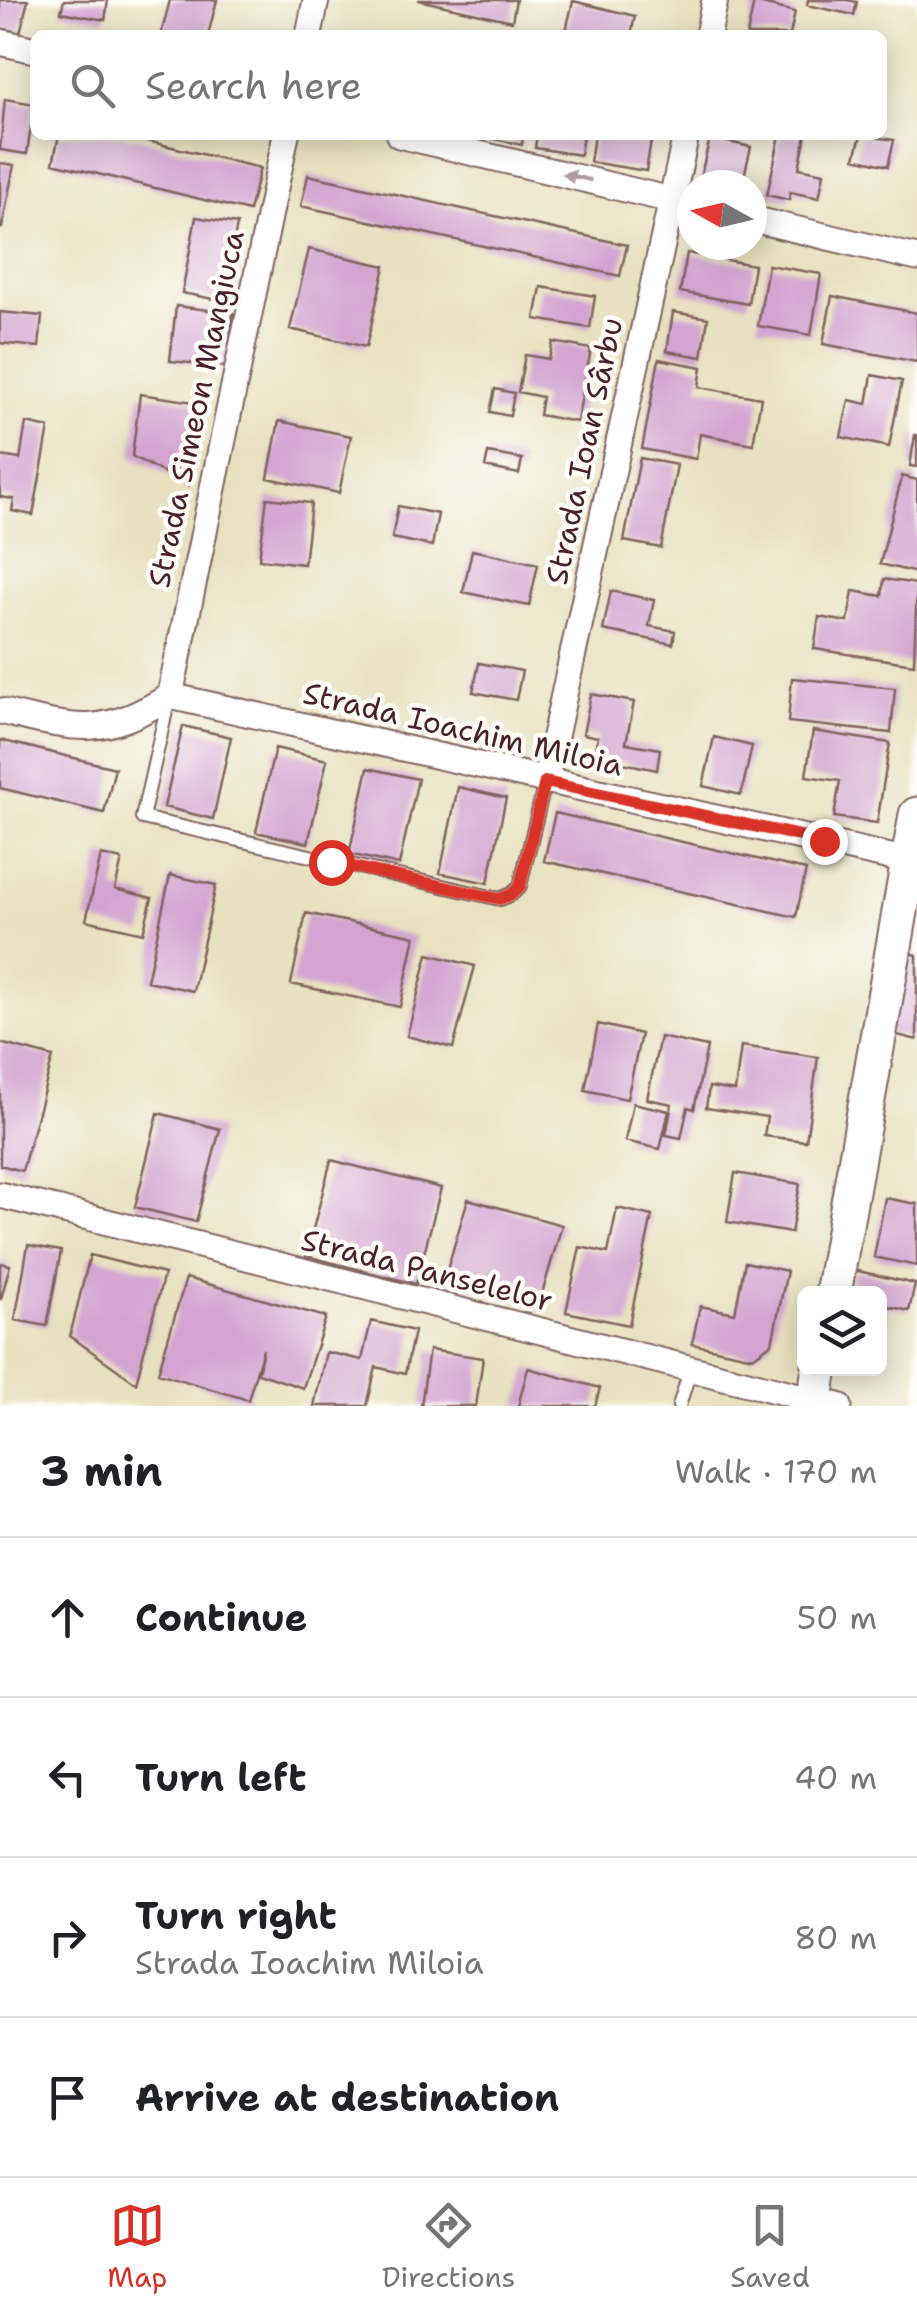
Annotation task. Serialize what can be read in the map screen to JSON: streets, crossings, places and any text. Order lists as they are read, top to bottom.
{
  "streets": {
    "street": [
      "Strada Simeon Mangiuca",
      "Strada Ioan Sârbu",
      "Strada Ioachim Miloia",
      "Strada Panselelor"
    ]
  },
  "crossings": [
    ["Strada Simeon Mangiuca", "Strada Ioachim Miloia"],
    ["Strada Ioan Sârbu", "Strada Ioachim Miloia"]
  ],
  "north": "left",
  "page": {
    "search": "Search here",
    "heading": ["3 min", "Walk · 170 m"],
    "list": [
      ["Continue", "50 m"],
      ["Turn left", "40 m"],
      ["Turn right", "Strada Ioachim Miloia", "80 m"],
      "Arrive at destination"
    ],
    "nav": ["Map", "Directions", "Saved"]
  }
}
